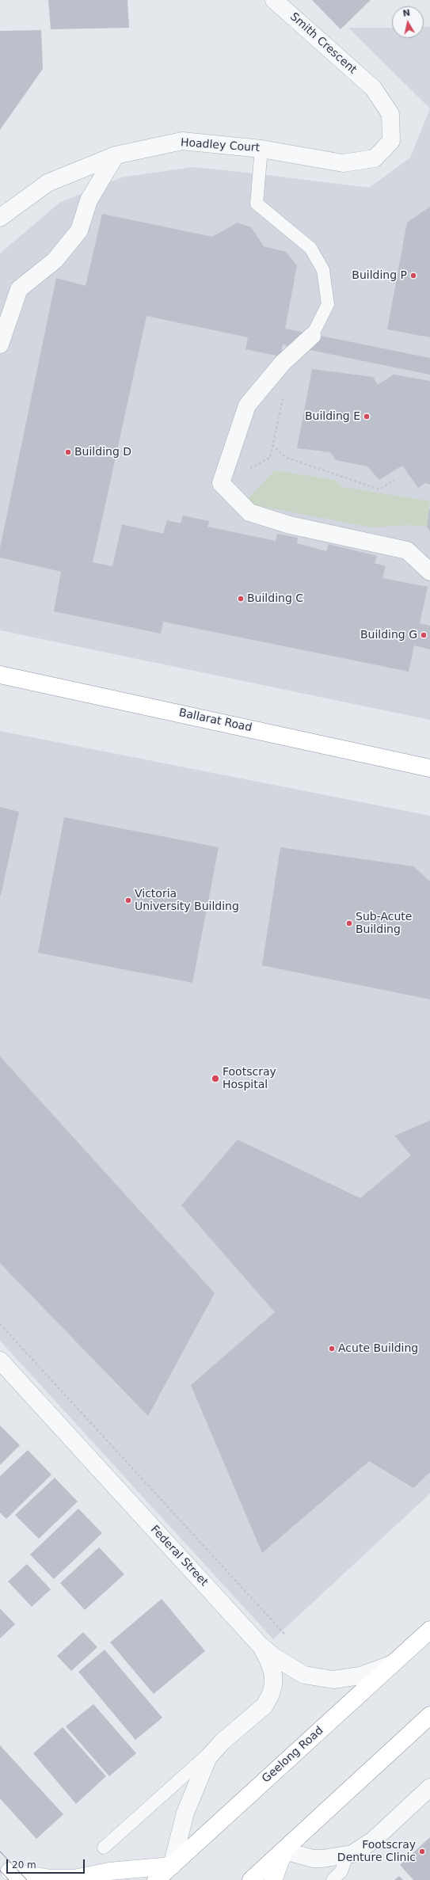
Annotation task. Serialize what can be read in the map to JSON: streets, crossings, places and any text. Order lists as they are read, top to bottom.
{
  "streets": {
    "main road": ["Ballarat Road", "Geelong Road"],
    "street": ["Smith Crescent", "Hoadley Court", "Federal Street"]
  },
  "crossings": [
    ["Smith Crescent", "Hoadley Court"],
    ["Federal Street", "Geelong Road"]
  ],
  "places": [
    "Building P",
    "Building E",
    "Building D",
    "Building C",
    "Building G",
    "Victoria University Building",
    "Sub-Acute Building",
    "Footscray Hospital",
    "Acute Building",
    "Footscray Denture Clinic"
  ],
  "scale_bar": "20 m",
  "north": "top"
}
